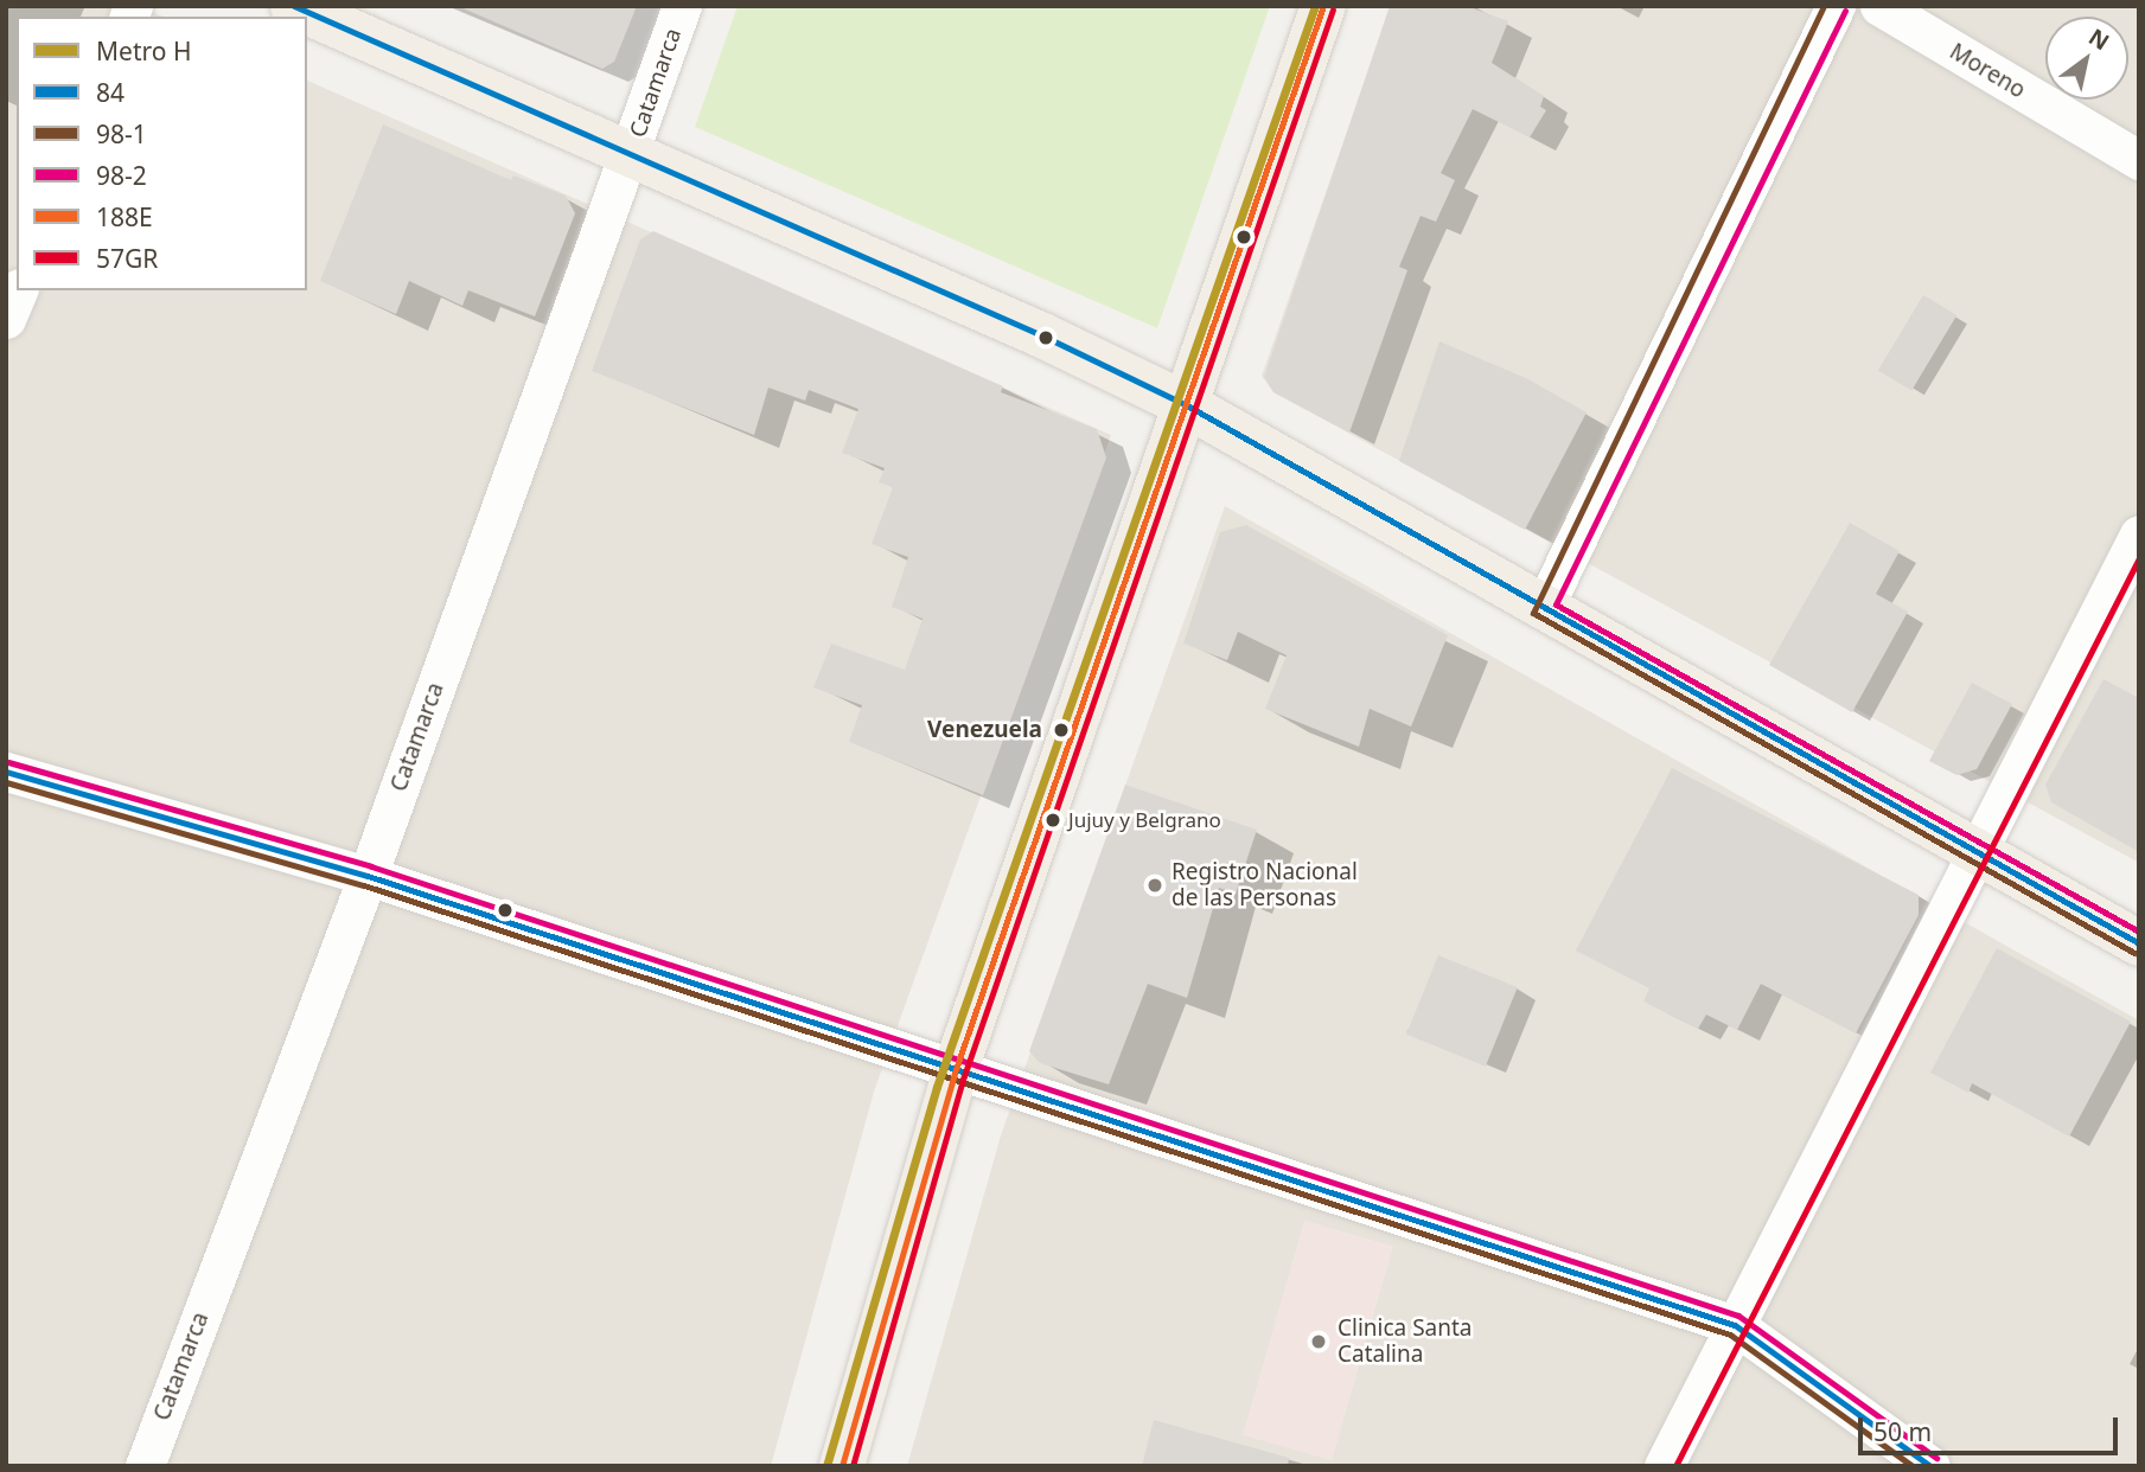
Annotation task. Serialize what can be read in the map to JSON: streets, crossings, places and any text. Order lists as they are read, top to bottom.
{
  "streets": {
    "street": ["Moreno", "Catamarca"]
  },
  "places": [
    "Venezuela",
    "Jujuy y Belgrano",
    "Registro Nacional de las Personas",
    "Clinica Santa Catalina"
  ],
  "lines": [
    "metro line H",
    "transit line 84",
    "transit line 98-1",
    "transit line 188E",
    "transit line 57GR",
    "transit line 98-2"
  ],
  "legend": [
    "Metro H",
    "84",
    "98-1",
    "98-2",
    "188E",
    "57GR"
  ],
  "scale_bar": "50 m",
  "north": "top right"
}
